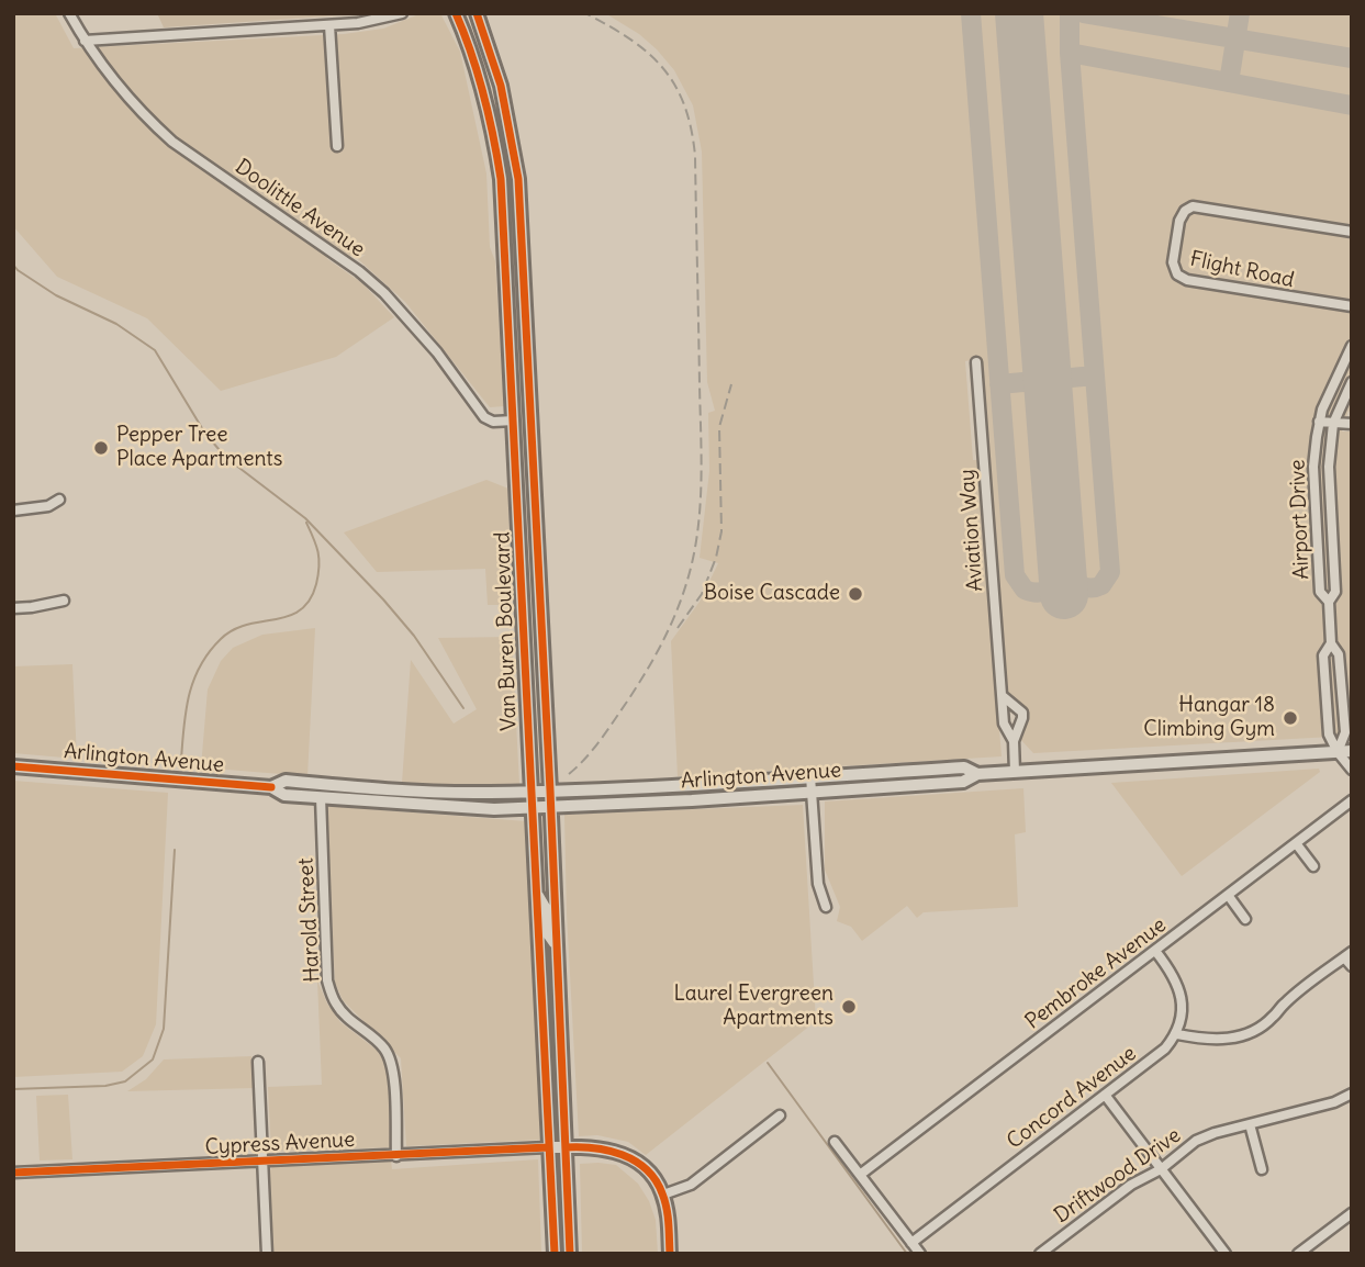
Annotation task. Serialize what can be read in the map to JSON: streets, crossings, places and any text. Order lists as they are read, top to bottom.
{
  "streets": {
    "main road": ["Van Buren Boulevard", "Arlington Avenue"],
    "street": [
      "Doolittle Avenue",
      "Flight Road",
      "Airport Drive",
      "Aviation Way",
      "Harold Street",
      "Pembroke Avenue",
      "Concord Avenue",
      "Cypress Avenue",
      "Driftwood Drive"
    ]
  },
  "crossings": [
    ["Doolittle Avenue", "Van Buren Boulevard"],
    ["Airport Drive", "Arlington Avenue"],
    ["Aviation Way", "Arlington Avenue"],
    ["Van Buren Boulevard", "Arlington Avenue"],
    ["Van Buren Boulevard", "Cypress Avenue"],
    ["Arlington Avenue", "Harold Street"],
    ["Harold Street", "Cypress Avenue"]
  ],
  "places": [
    "Pepper Tree Place Apartments",
    "Boise Cascade",
    "Hangar 18 Climbing Gym",
    "Laurel Evergreen Apartments"
  ]
}
